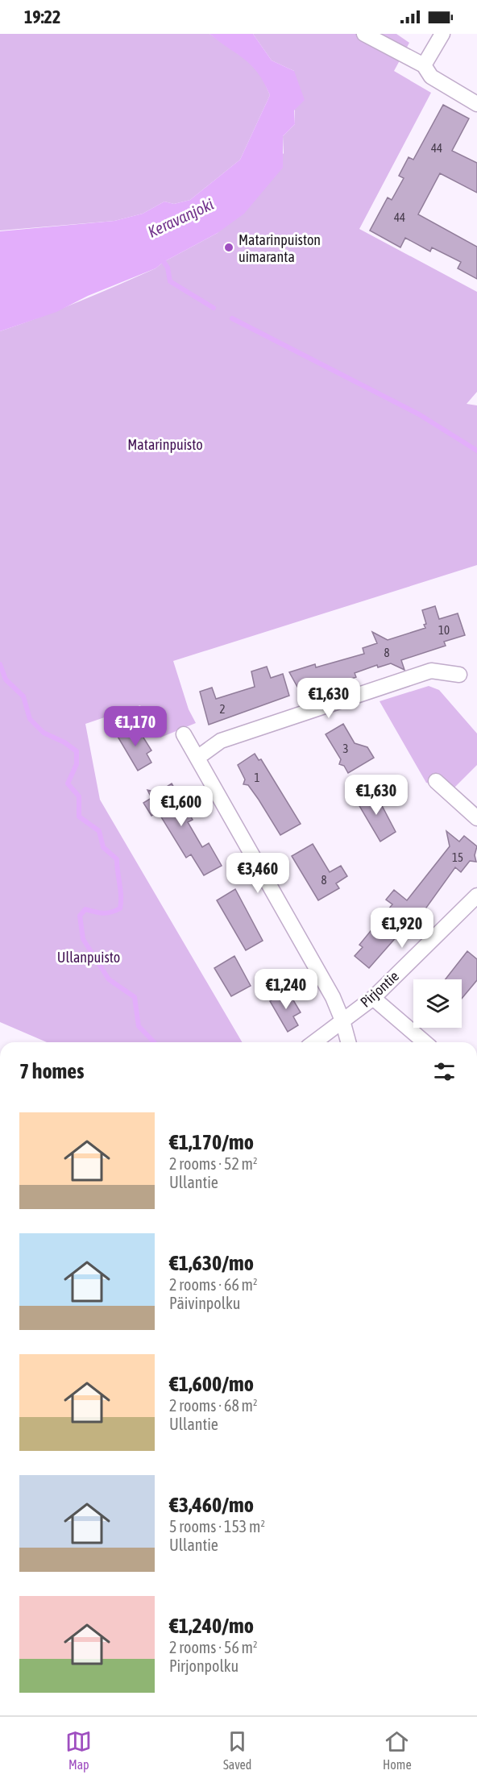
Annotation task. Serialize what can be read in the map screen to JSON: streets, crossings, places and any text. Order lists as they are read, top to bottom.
{
  "streets": {
    "street": ["Pirjontie"]
  },
  "water": ["Keravanjoki"],
  "parks": ["Matarinpuisto", "Ullanpuisto"],
  "places": ["Matarinpuiston uimaranta"],
  "house_numbers": [
    "44",
    "44",
    "10",
    "8",
    "2",
    "3",
    "1",
    "15",
    "8"
  ],
  "page": {
    "status": "19:22",
    "price": [
      "€1,630",
      "€1,170",
      "€1,630",
      "€1,600",
      "€3,460",
      "€1,920",
      "€1,240"
    ],
    "heading": "7 homes",
    "list": [
      {
        "name": "€1,170/mo",
        "note": "2 rooms · 52 m² · Ullantie"
      },
      {
        "name": "€1,630/mo",
        "note": "2 rooms · 66 m² · Päivinpolku"
      },
      {
        "name": "€1,600/mo",
        "note": "2 rooms · 68 m² · Ullantie"
      },
      {
        "name": "€3,460/mo",
        "note": "5 rooms · 153 m² · Ullantie"
      },
      {
        "name": "€1,240/mo",
        "note": "2 rooms · 56 m² · Pirjonpolku"
      }
    ],
    "tabs": ["Map", "Saved", "Home"]
  }
}
